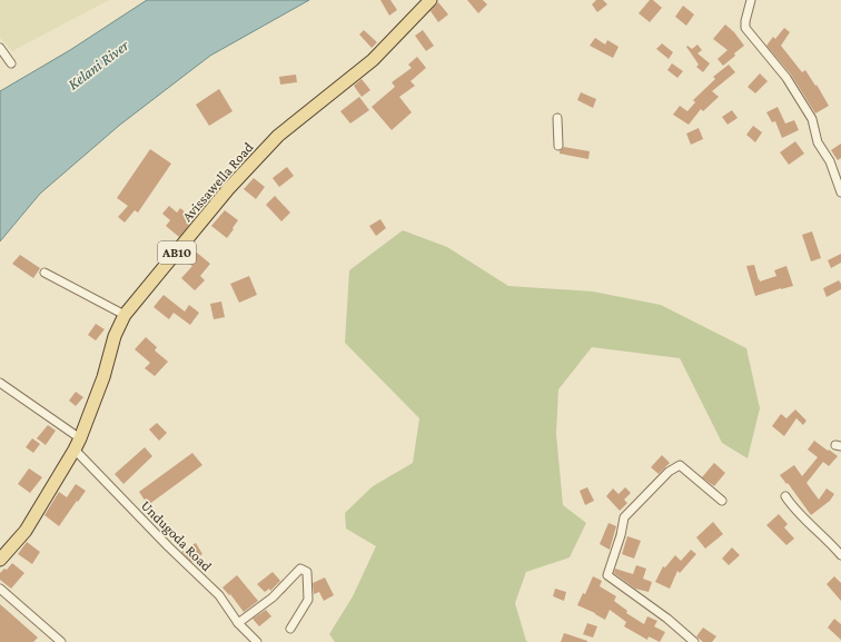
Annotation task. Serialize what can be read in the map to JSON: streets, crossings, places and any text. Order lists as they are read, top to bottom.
{
  "streets": {
    "main road": ["Avissawella Road", "AB10"],
    "street": ["Undugoda Road"]
  },
  "crossings": [
    ["Avissawella Road", "Undugoda Road"]
  ],
  "water": ["Kelani River"]
}
